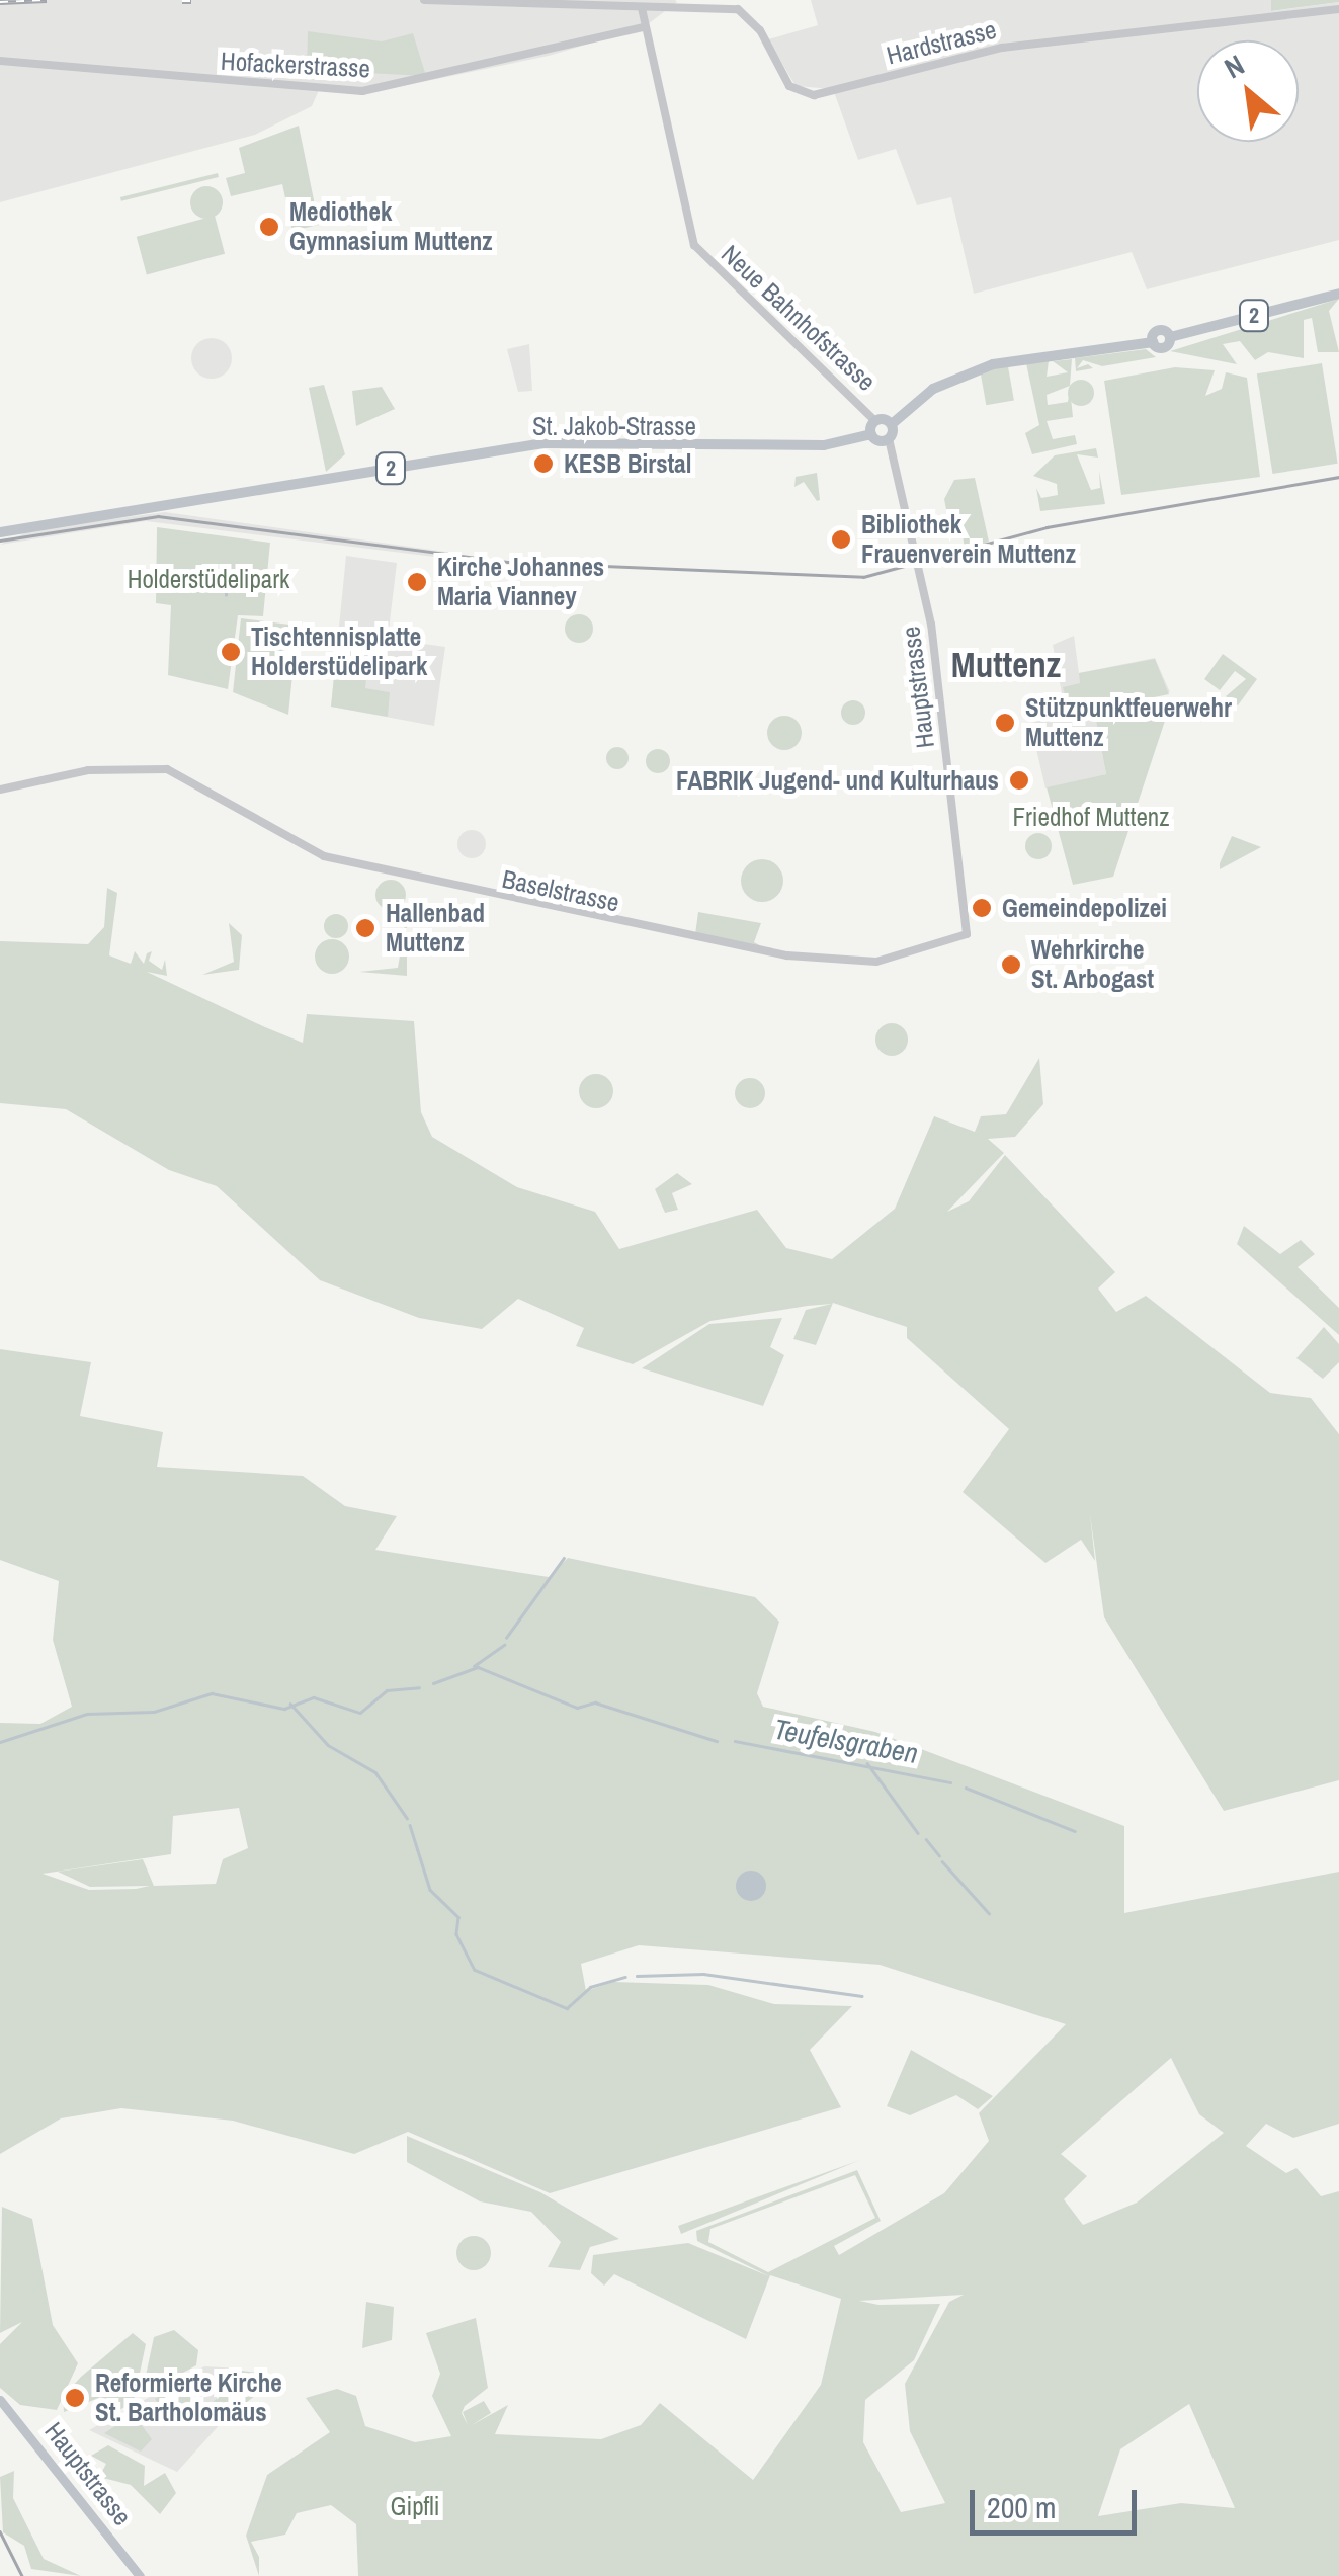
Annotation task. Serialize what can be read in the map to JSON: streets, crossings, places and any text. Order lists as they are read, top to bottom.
{
  "streets": {
    "main road": ["2", "St. Jakob-Strasse", "Hauptstrasse"],
    "street": [
      "Hardstrasse",
      "Hofackerstrasse",
      "Neue Bahnhofstrasse",
      "Baselstrasse"
    ]
  },
  "crossings": [
    ["Hardstrasse", "Neue Bahnhofstrasse"],
    ["Hofackerstrasse", "Neue Bahnhofstrasse"],
    ["Hauptstrasse", "Baselstrasse"]
  ],
  "districts": ["Muttenz"],
  "water": ["Teufelsgraben"],
  "parks": ["Holderstüdelipark", "Friedhof Muttenz", "Gipfli"],
  "places": [
    "Mediothek Gymnasium Muttenz",
    "KESB Birstal",
    "Bibliothek Frauenverein Muttenz",
    "Kirche Johannes Maria Vianney",
    "Tischtennisplatte Holderstüdelipark",
    "Stützpunktfeuerwehr Muttenz",
    "FABRIK Jugend- und Kulturhaus",
    "Gemeindepolizei",
    "Hallenbad Muttenz",
    "Wehrkirche St. Arbogast",
    "Reformierte Kirche St. Bartholomäus"
  ],
  "scale_bar": "200 m",
  "north": "top left"
}
